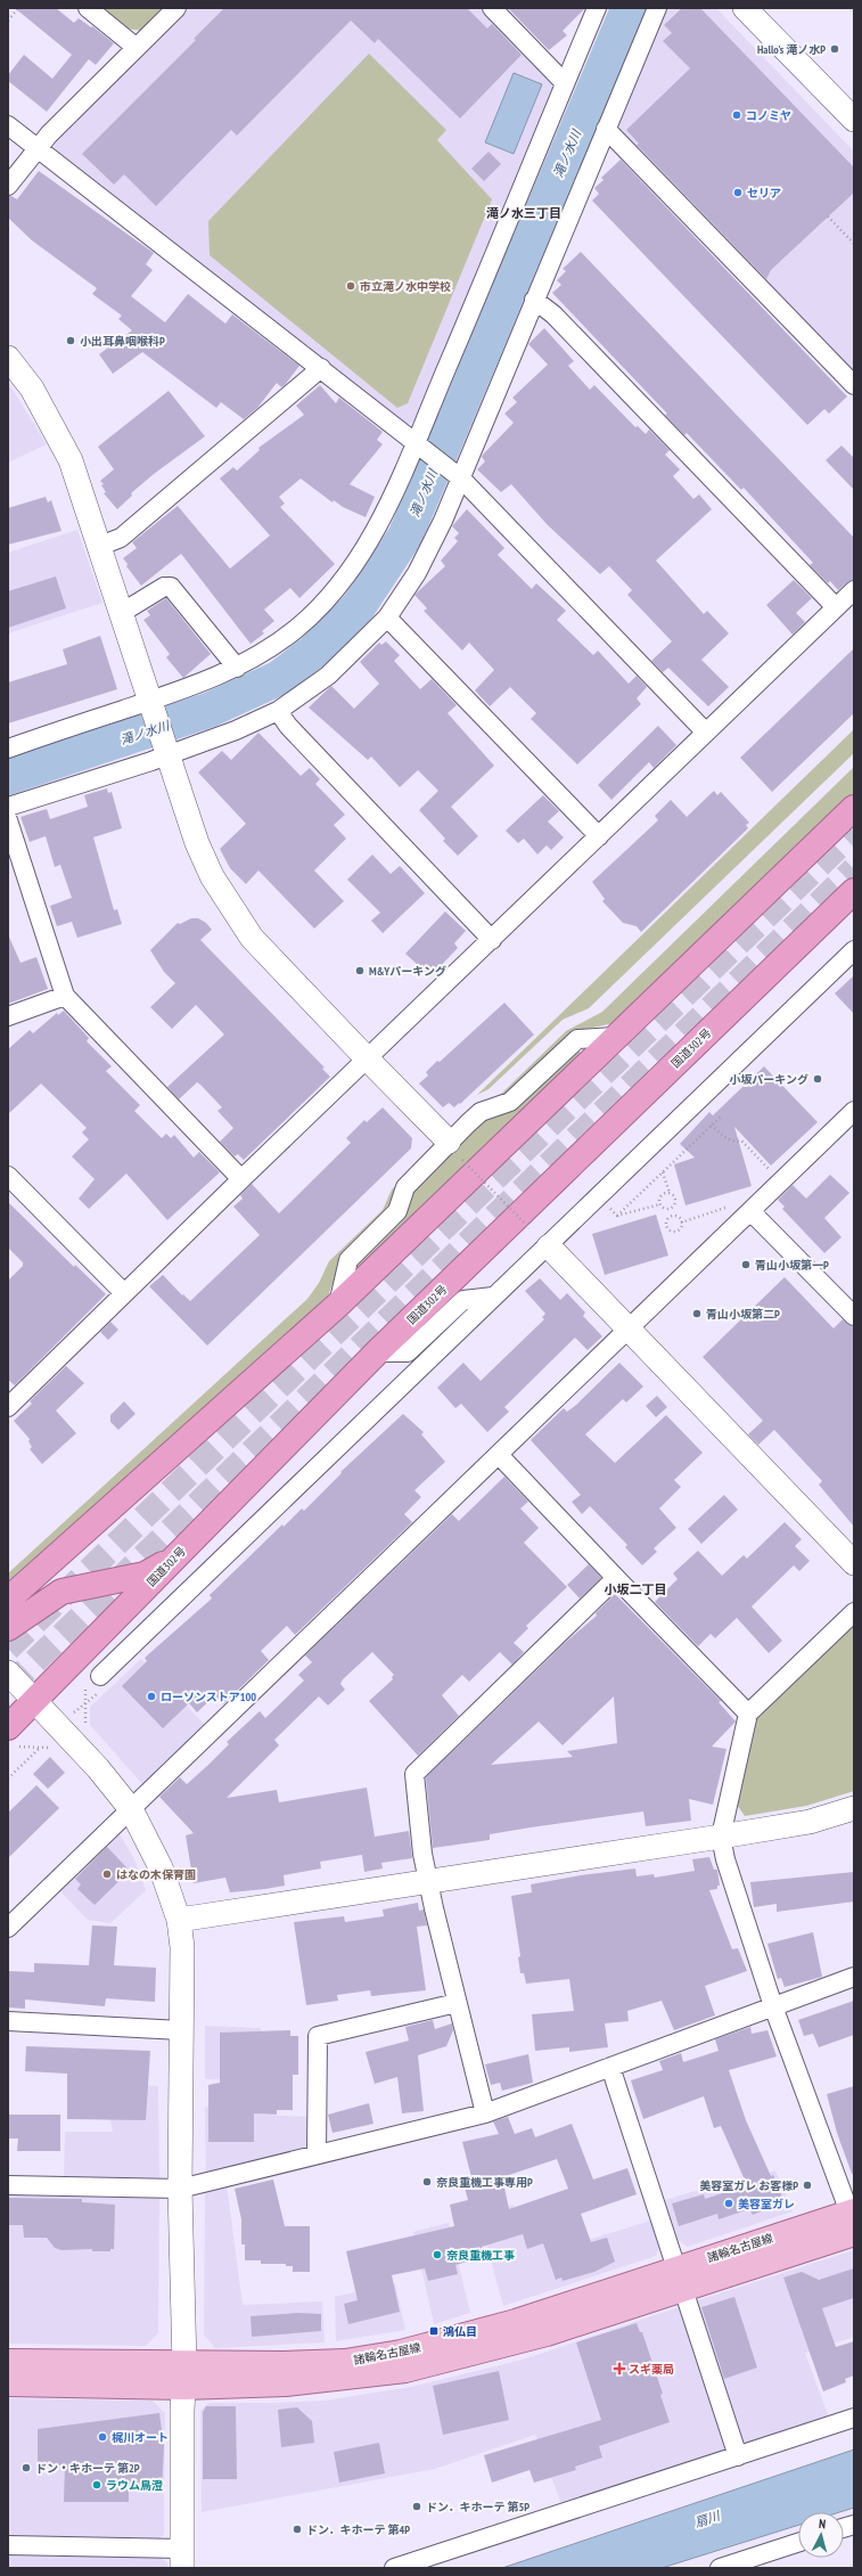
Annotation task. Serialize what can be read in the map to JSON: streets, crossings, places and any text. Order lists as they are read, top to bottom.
{
  "streets": {
    "highway": ["国道302号"],
    "main road": ["諸輪名古屋線"]
  },
  "districts": ["滝ノ水三丁目", "小坂二丁目"],
  "water": ["滝ノ水川", "扇川"],
  "places": {
    "other": [
      "Hallo's 滝ノ水P",
      "コノミヤ",
      "セリア",
      "市立滝ノ水中学校",
      "小出耳鼻咽喉科P",
      "M&Yパーキング",
      "小坂パーキング",
      "青山小坂第一P",
      "青山小坂第二P",
      "ローソンストア100",
      "はなの木保育園",
      "奈良重機工事専用P",
      "美容室ガレ お客様P",
      "美容室ガレ",
      "奈良重機工事",
      "梶川オート",
      "ドン・キホーテ 第2P",
      "ラウム鳥澄",
      "ドン．キホーテ 第5P",
      "ドン．キホーテ 第4P"
    ],
    "transit": ["鴻仏目"],
    "health": ["スギ薬局"]
  },
  "north": "top"
}
